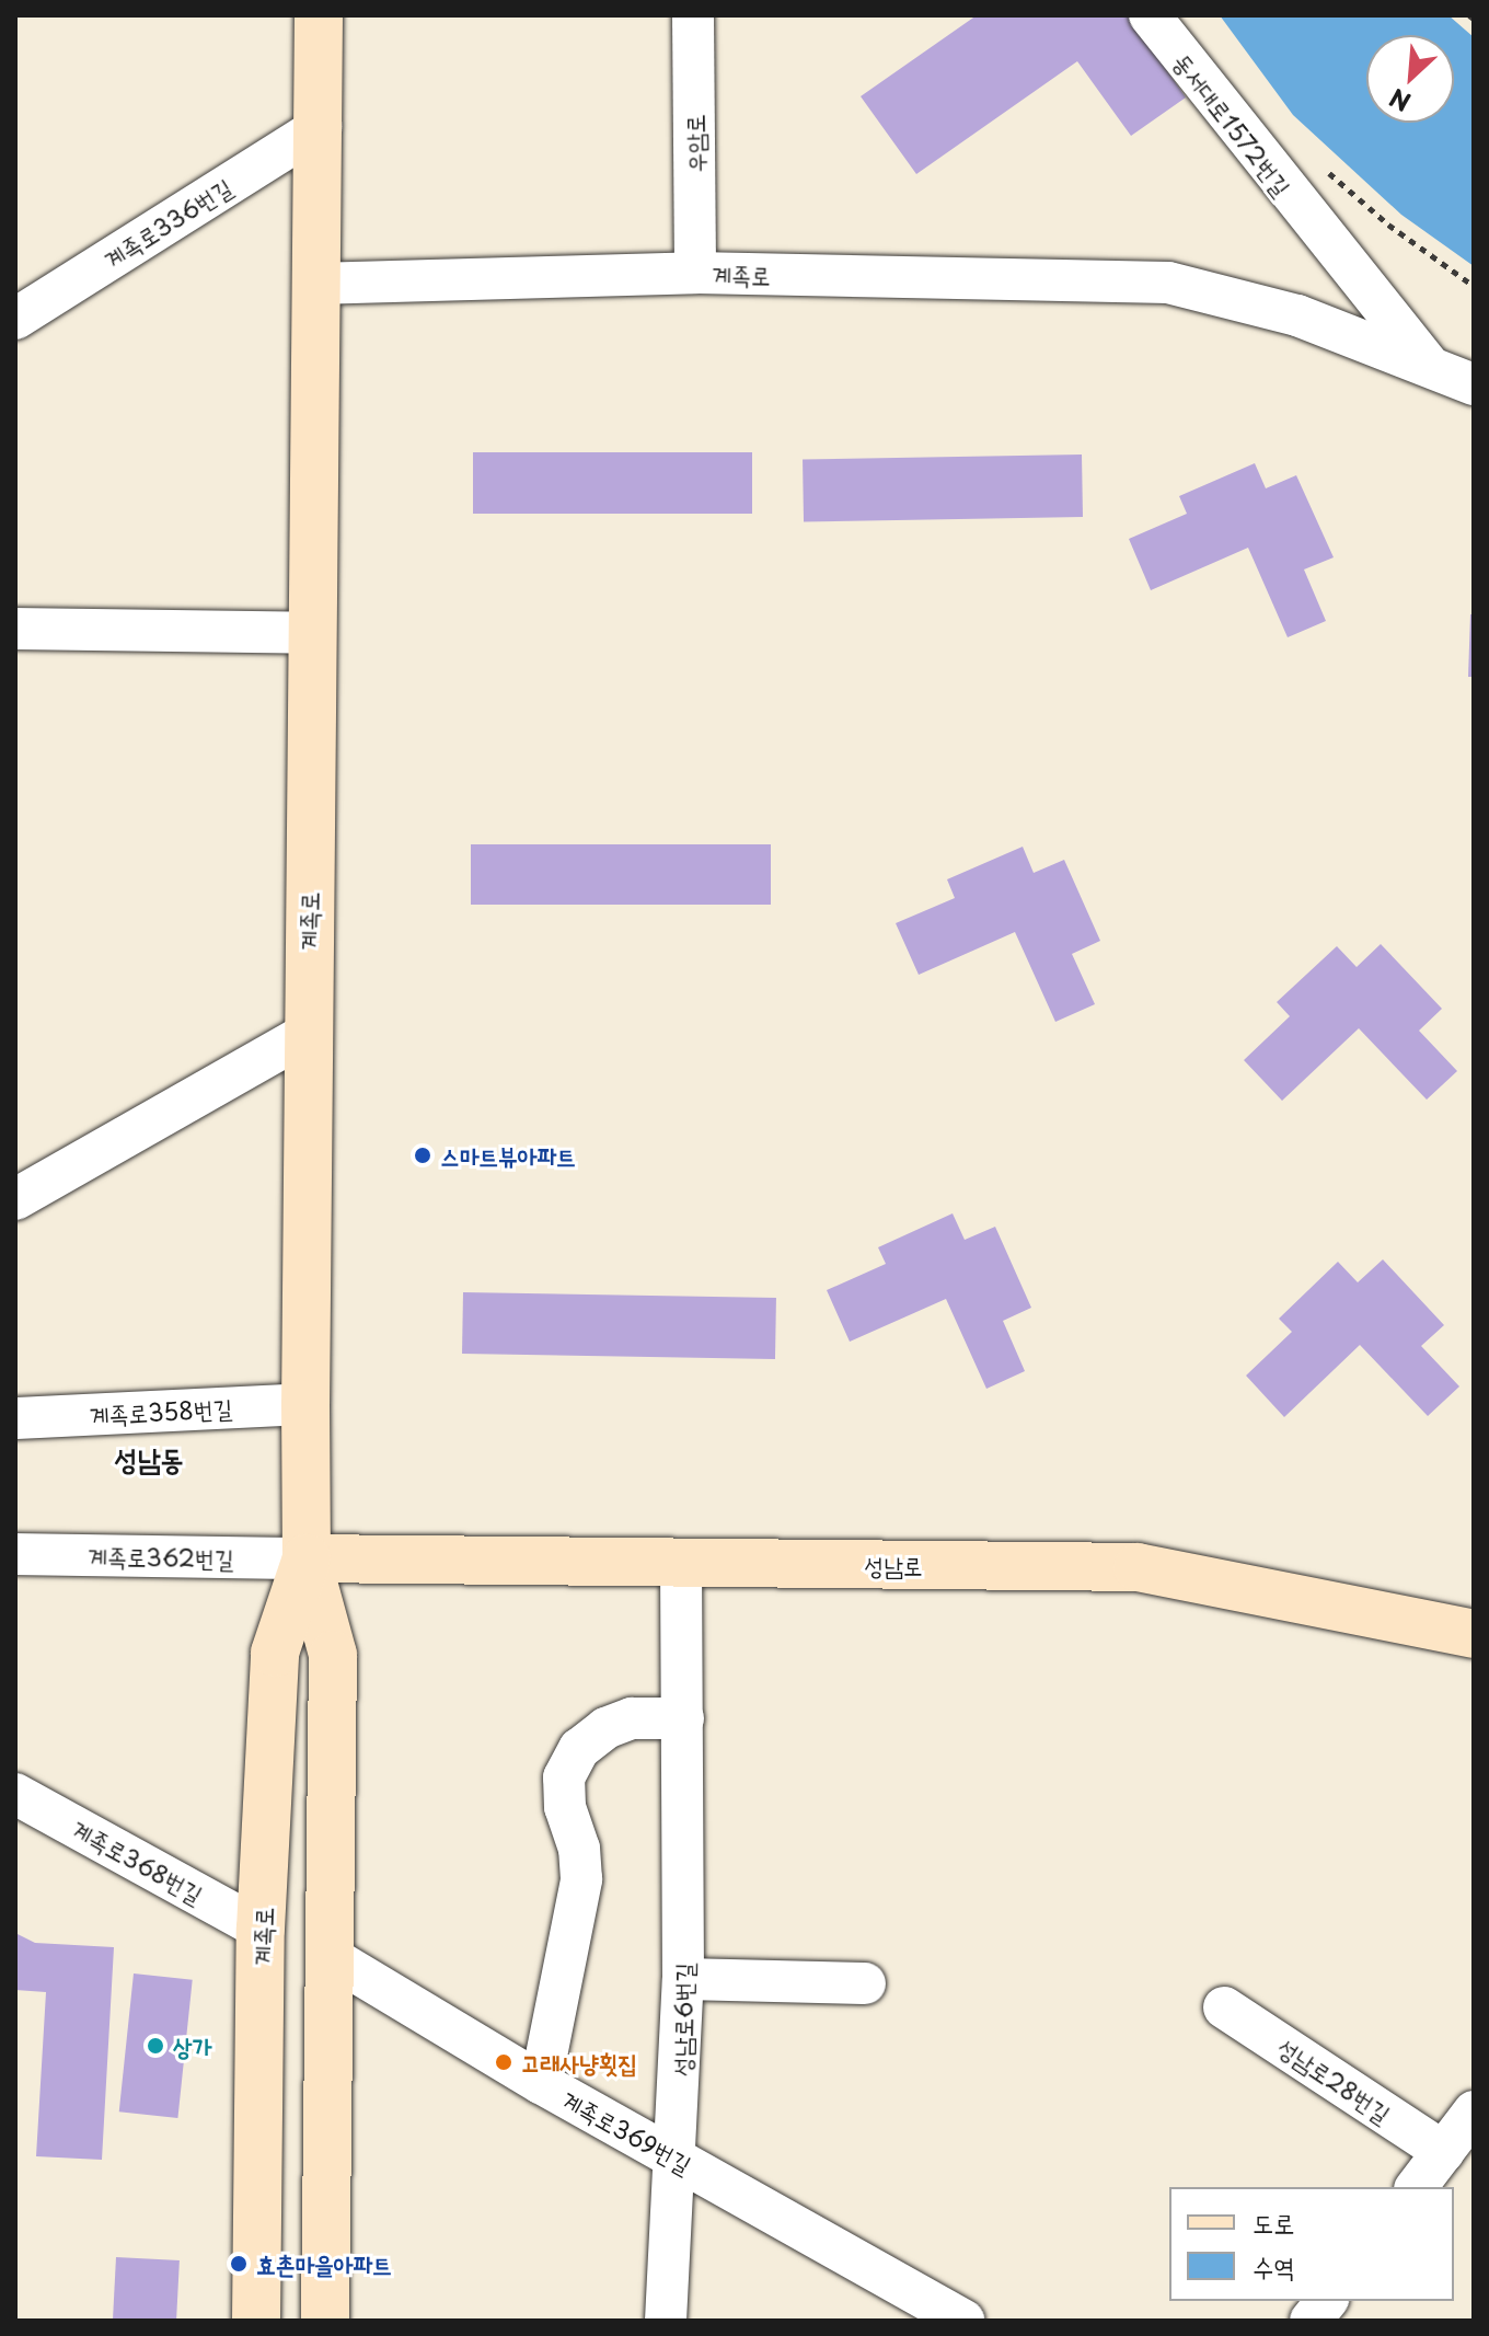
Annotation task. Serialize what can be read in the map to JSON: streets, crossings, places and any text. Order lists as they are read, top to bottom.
{
  "streets": {
    "main road": ["계족로", "성남로"],
    "street": [
      "동서대로1572번길",
      "우암로",
      "계족로336번길",
      "계족로358번길",
      "계족로362번길",
      "계족로368번길",
      "성남로6번길",
      "성남로28번길",
      "계족로369번길"
    ]
  },
  "crossings": [
    ["동서대로1572번길", "계족로"],
    ["우암로", "계족로"],
    ["계족로336번길", "계족로"],
    ["계족로", "계족로358번길"],
    ["계족로", "계족로362번길"],
    ["계족로", "성남로"],
    ["계족로", "계족로368번길"],
    ["계족로", "계족로369번길"],
    ["계족로362번길", "성남로"],
    ["성남로", "성남로6번길"],
    ["성남로6번길", "계족로369번길"]
  ],
  "districts": ["성남동"],
  "places": [
    "스마트뷰아파트",
    "상가",
    "고래사냥횟집",
    "효촌마을아파트"
  ],
  "legend": ["도로", "수역"],
  "north": "bottom left"
}
